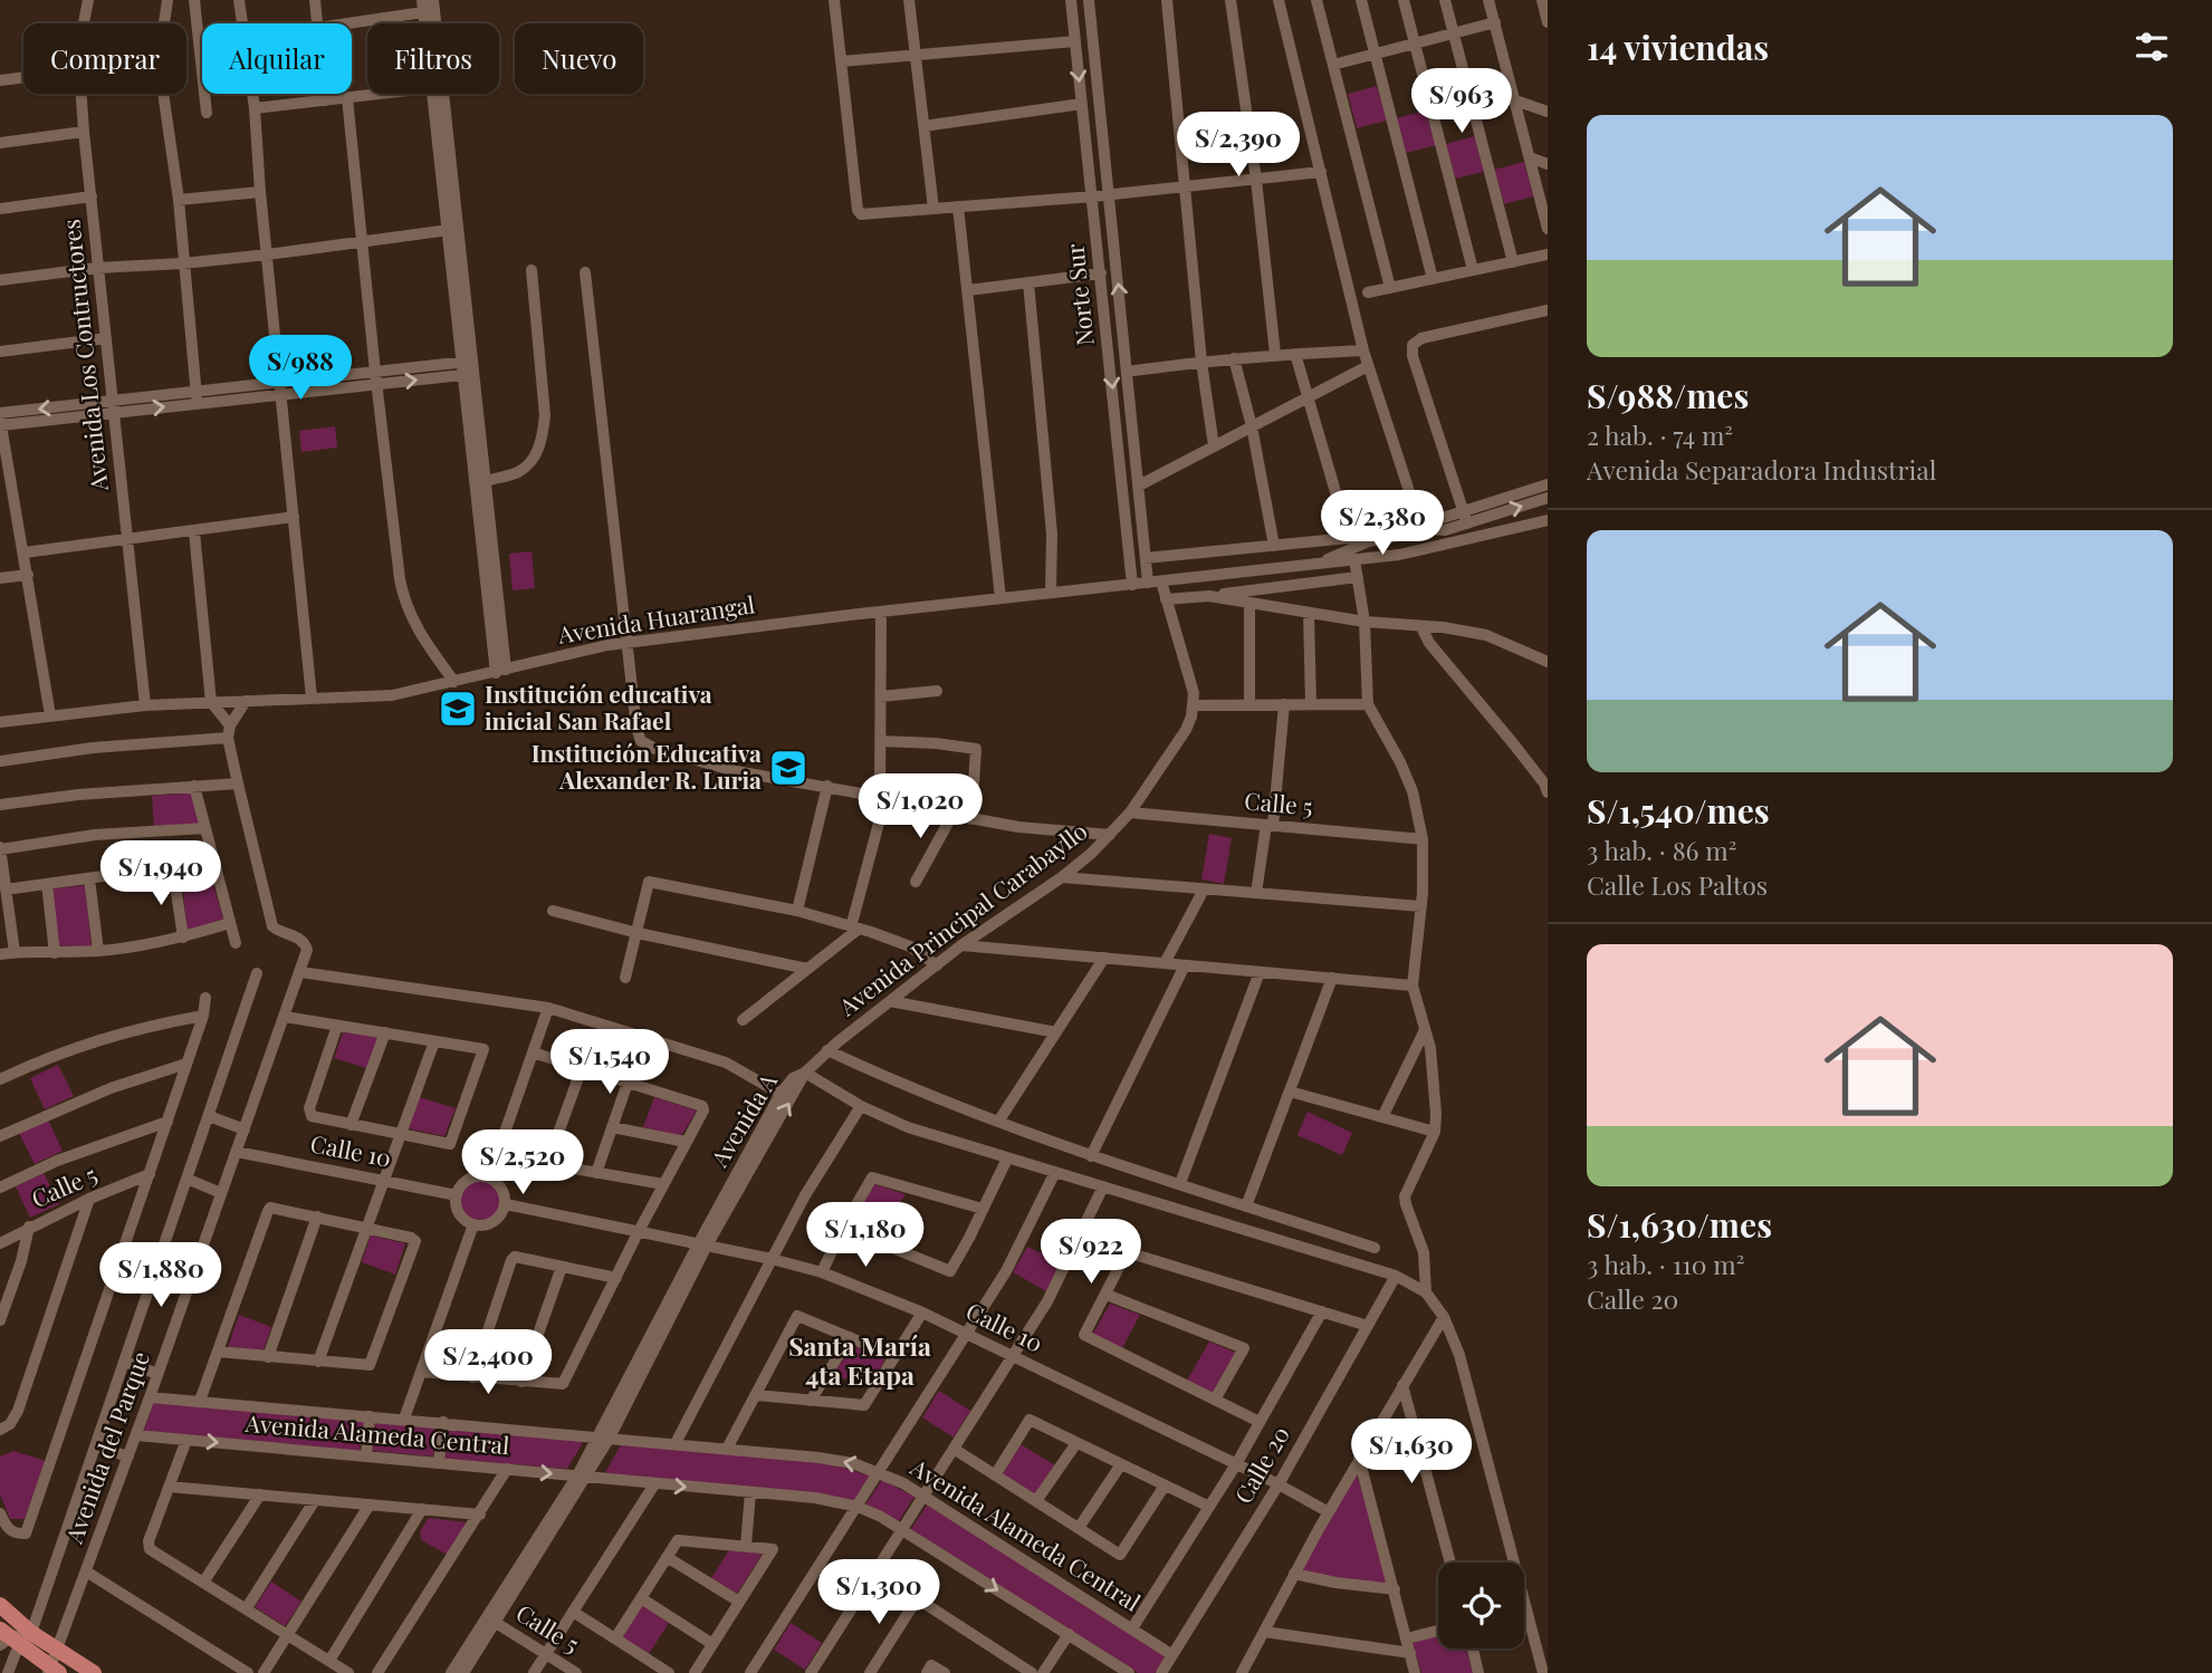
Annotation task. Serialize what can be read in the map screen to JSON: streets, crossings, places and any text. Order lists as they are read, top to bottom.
{
  "streets": {
    "street": [
      "Norte Sur",
      "Avenida Los Contructores",
      "Avenida Huarangal",
      "Calle 5",
      "Avenida Principal Carabayllo",
      "Avenida A",
      "Calle 10",
      "Avenida Alameda Central",
      "Avenida del Parque",
      "Calle 20"
    ]
  },
  "crossings": [
    ["Norte Sur", "Avenida Huarangal"],
    ["Avenida Los Contructores", "Avenida Huarangal"],
    ["Calle 5", "Avenida Principal Carabayllo"],
    ["Calle 5", "Avenida A"],
    ["Avenida Principal Carabayllo", "Avenida A"],
    ["Avenida A", "Calle 10"],
    ["Avenida A", "Avenida Alameda Central"],
    ["Calle 10", "Avenida del Parque"],
    ["Calle 10", "Calle 20"],
    ["Avenida Alameda Central", "Avenida del Parque"],
    ["Avenida Alameda Central", "Calle 20"]
  ],
  "districts": ["Santa María 4ta Etapa"],
  "places": {
    "school or university": ["Institución educativa inicial San Rafael", "Institución Educativa Alexander R. Luria"]
  },
  "page": {
    "heading": "14 viviendas",
    "chip": [
      "Comprar",
      "Alquilar",
      "Filtros",
      "Nuevo"
    ],
    "price": [
      "S/963",
      "S/2,390",
      "S/988",
      "S/2,380",
      "S/1,020",
      "S/1,940",
      "S/1,540",
      "S/2,520",
      "S/1,180",
      "S/922",
      "S/1,880",
      "S/2,400",
      "S/1,630",
      "S/1,300"
    ],
    "list": [
      {
        "name": "S/988/mes",
        "note": "2 hab. · 74 m² · Avenida Separadora Industrial"
      },
      {
        "name": "S/1,540/mes",
        "note": "3 hab. · 86 m² · Calle Los Paltos"
      },
      {
        "name": "S/1,630/mes",
        "note": "3 hab. · 110 m² · Calle 20"
      }
    ]
  }
}
